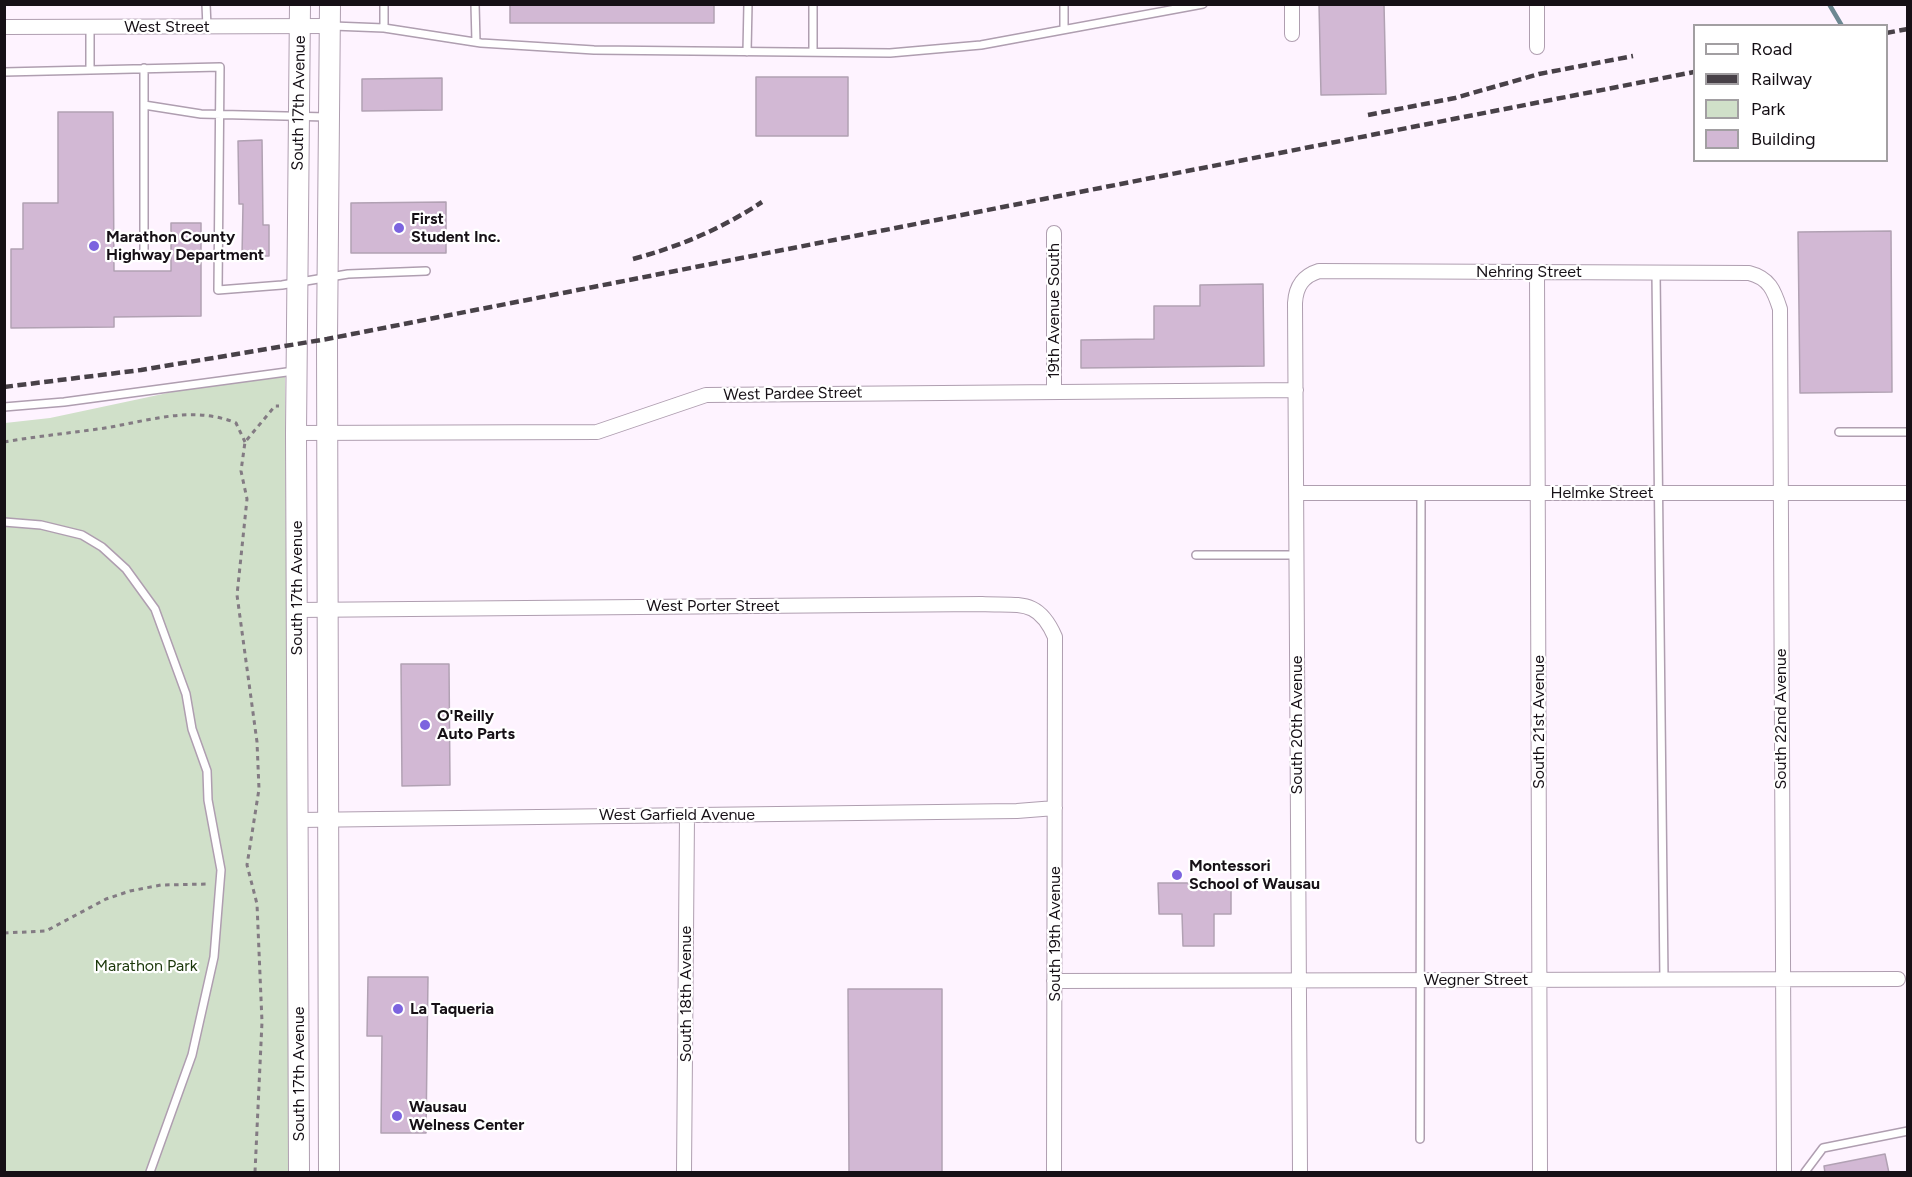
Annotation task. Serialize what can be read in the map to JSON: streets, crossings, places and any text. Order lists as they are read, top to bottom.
{
  "streets": {
    "main road": ["South 17th Avenue"],
    "street": [
      "West Street",
      "Nehring Street",
      "19th Avenue South",
      "West Pardee Street",
      "Helmke Street",
      "West Porter Street",
      "South 22nd Avenue",
      "South 21st Avenue",
      "South 20th Avenue",
      "West Garfield Avenue",
      "South 19th Avenue",
      "Wegner Street",
      "South 18th Avenue"
    ]
  },
  "crossings": [
    ["West Street", "South 17th Avenue"],
    ["South 17th Avenue", "West Pardee Street"],
    ["South 17th Avenue", "West Porter Street"],
    ["South 17th Avenue", "West Garfield Avenue"],
    ["Nehring Street", "South 22nd Avenue"],
    ["Nehring Street", "South 21st Avenue"],
    ["Nehring Street", "South 20th Avenue"],
    ["19th Avenue South", "West Pardee Street"],
    ["West Pardee Street", "South 20th Avenue"],
    ["Helmke Street", "South 22nd Avenue"],
    ["Helmke Street", "South 21st Avenue"],
    ["Helmke Street", "South 20th Avenue"],
    ["West Porter Street", "South 19th Avenue"],
    ["South 22nd Avenue", "Wegner Street"],
    ["South 21st Avenue", "Wegner Street"],
    ["South 20th Avenue", "Wegner Street"],
    ["West Garfield Avenue", "South 19th Avenue"],
    ["West Garfield Avenue", "South 18th Avenue"],
    ["South 19th Avenue", "Wegner Street"]
  ],
  "parks": ["Marathon Park"],
  "places": [
    "First Student Inc.",
    "Marathon County Highway Department",
    "O'Reilly Auto Parts",
    "Montessori School of Wausau",
    "La Taqueria",
    "Wausau Welness Center"
  ],
  "legend": [
    "Road",
    "Railway",
    "Park",
    "Building"
  ]
}
